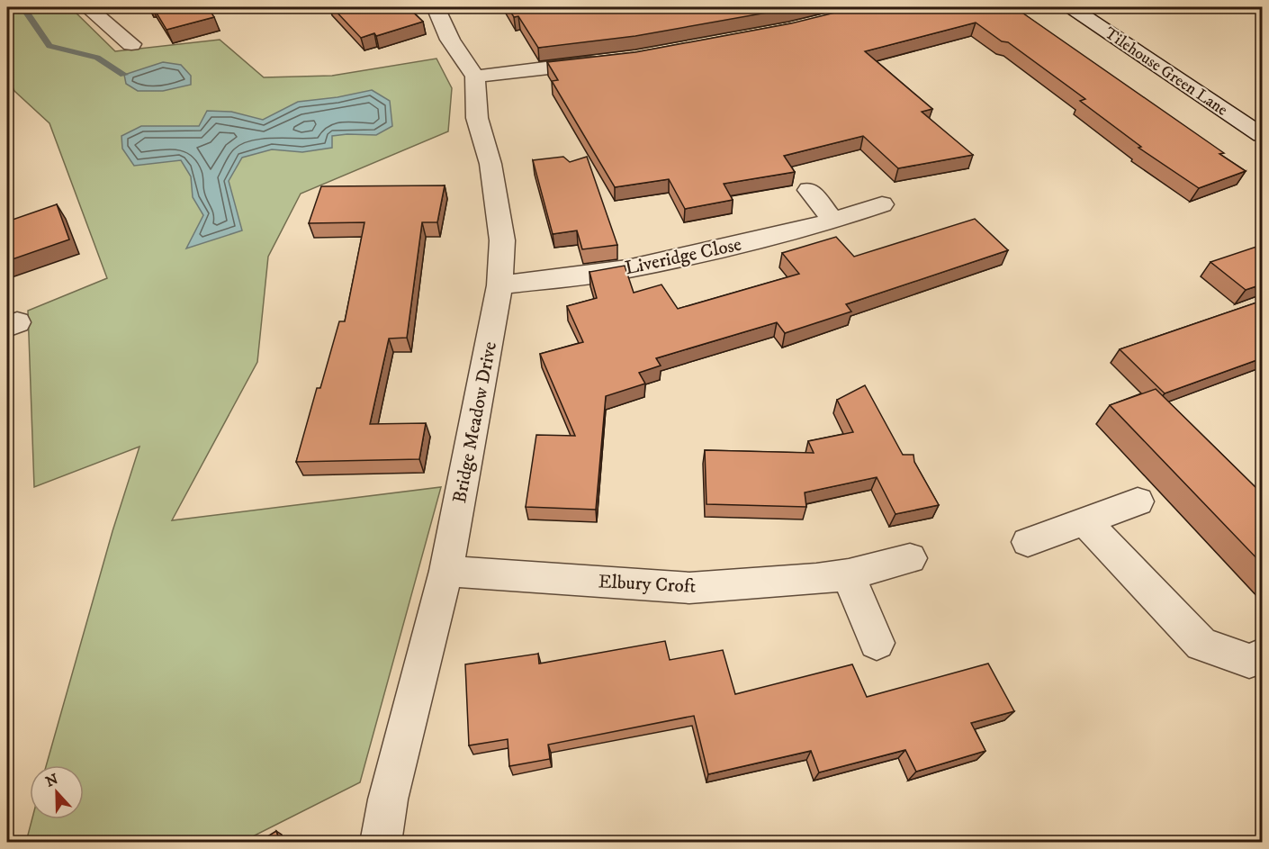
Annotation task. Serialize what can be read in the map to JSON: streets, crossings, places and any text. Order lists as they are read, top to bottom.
{
  "streets": {
    "street": [
      "Tilehouse Green Lane",
      "Liveridge Close",
      "Bridge Meadow Drive",
      "Elbury Croft"
    ]
  },
  "crossings": [
    ["Liveridge Close", "Bridge Meadow Drive"],
    ["Bridge Meadow Drive", "Elbury Croft"]
  ],
  "north": "top"
}
